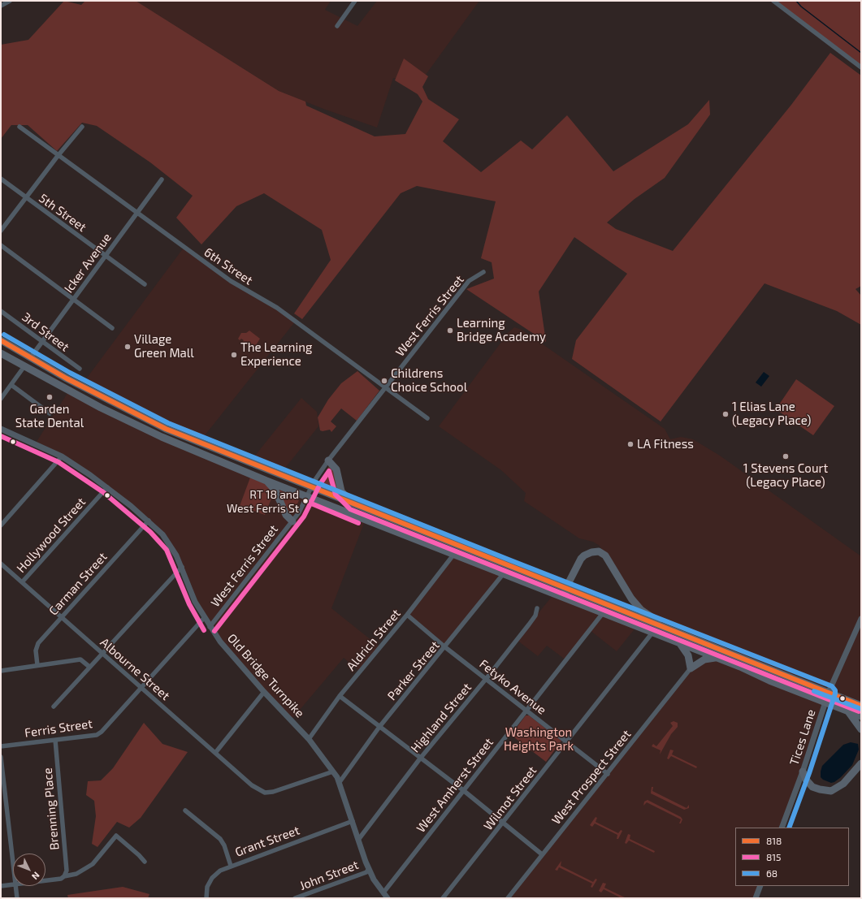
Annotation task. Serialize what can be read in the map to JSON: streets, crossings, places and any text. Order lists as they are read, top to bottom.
{
  "streets": {
    "street": [
      "5th Street",
      "Icker Avenue",
      "6th Street",
      "West Ferris Street",
      "3rd Street",
      "Hollywood Street",
      "Carman Street",
      "Aldrich Street",
      "Albourne Street",
      "Parker Street",
      "Old Bridge Turnpike",
      "Fetyko Avenue",
      "Highland Street",
      "Ferris Street",
      "Tices Lane",
      "West Prospect Street",
      "West Amherst Street",
      "Wilmot Street",
      "Brenning Place",
      "Grant Street",
      "John Street"
    ]
  },
  "crossings": [
    ["5th Street", "Icker Avenue"],
    ["Icker Avenue", "6th Street"],
    ["Icker Avenue", "3rd Street"],
    ["6th Street", "West Ferris Street"],
    ["West Ferris Street", "Old Bridge Turnpike"],
    ["Hollywood Street", "Albourne Street"],
    ["Hollywood Street", "Old Bridge Turnpike"],
    ["Carman Street", "Albourne Street"],
    ["Carman Street", "Old Bridge Turnpike"],
    ["Aldrich Street", "Old Bridge Turnpike"],
    ["Aldrich Street", "Fetyko Avenue"],
    ["Albourne Street", "Old Bridge Turnpike"],
    ["Albourne Street", "Ferris Street"],
    ["Parker Street", "Old Bridge Turnpike"],
    ["Parker Street", "Fetyko Avenue"],
    ["Old Bridge Turnpike", "Highland Street"],
    ["Old Bridge Turnpike", "Ferris Street"],
    ["Old Bridge Turnpike", "West Amherst Street"],
    ["Old Bridge Turnpike", "Grant Street"],
    ["Old Bridge Turnpike", "John Street"],
    ["Fetyko Avenue", "Highland Street"],
    ["Fetyko Avenue", "West Prospect Street"],
    ["Fetyko Avenue", "West Amherst Street"],
    ["Fetyko Avenue", "Wilmot Street"],
    ["Ferris Street", "Brenning Place"]
  ],
  "parks": ["Washington Heights Park"],
  "places": [
    "Learning Bridge Academy",
    "Village Green Mall",
    "The Learning Experience",
    "Childrens Choice School",
    "Garden State Dental",
    "1 Elias Lane (Legacy Place)",
    "LA Fitness",
    "1 Stevens Court (Legacy Place)",
    "RT 18 and West Ferris St"
  ],
  "lines": ["transit line 68", "transit line 818", "transit line 815"],
  "legend": ["818", "815", "68"],
  "north": "bottom right"
}
